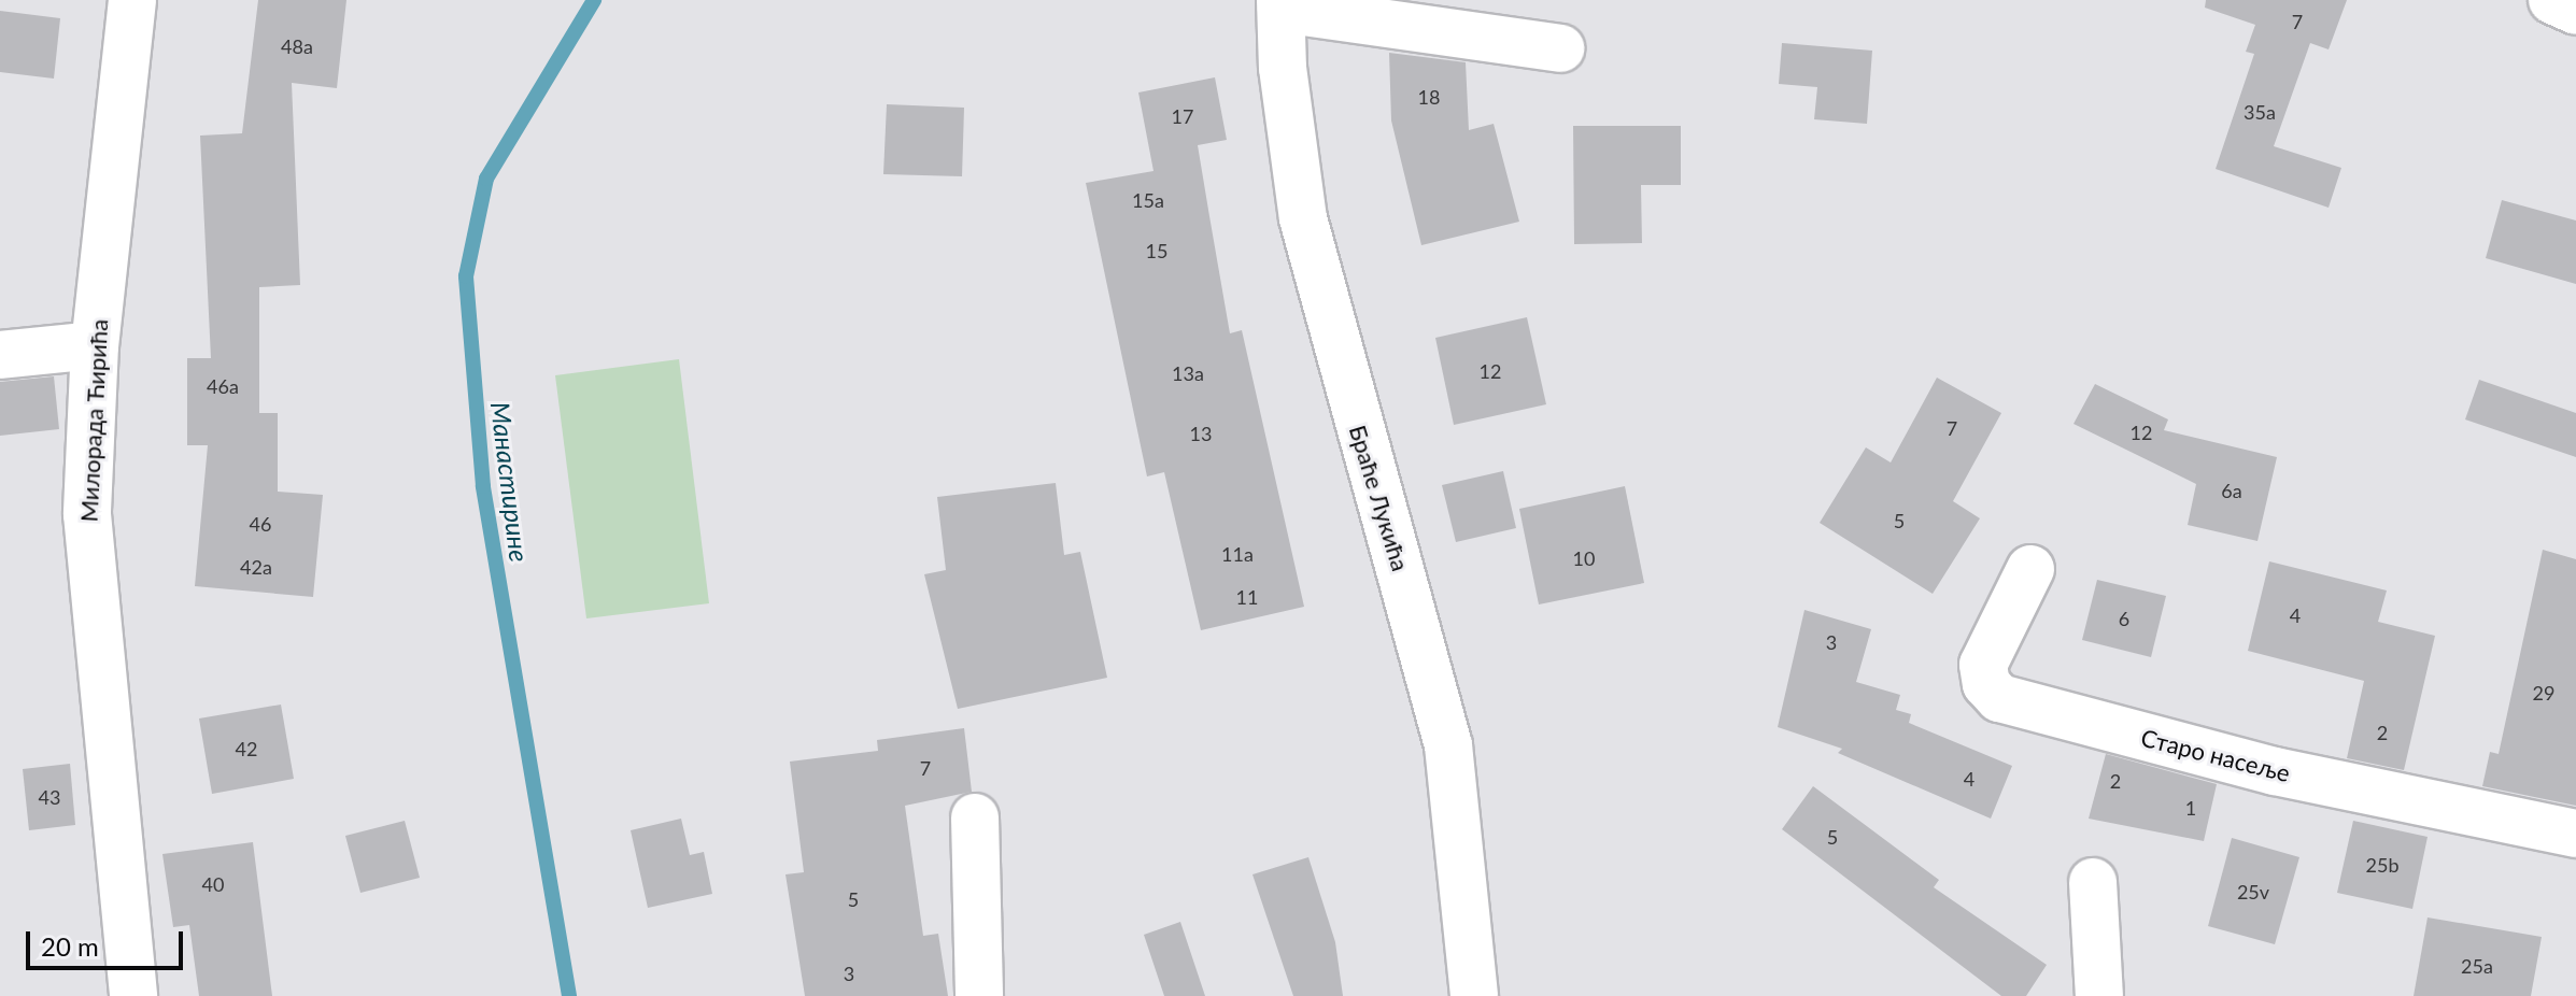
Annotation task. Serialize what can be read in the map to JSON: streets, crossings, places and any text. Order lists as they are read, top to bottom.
{
  "streets": {
    "street": ["Милорада Ћирића", "Браће Лукића", "Старо насеље"]
  },
  "water": ["Манастирине"],
  "house_numbers": [
    "7",
    "48a",
    "18",
    "35a",
    "17",
    "15a",
    "15",
    "12",
    "13a",
    "46a",
    "7",
    "12",
    "13",
    "6a",
    "5",
    "46",
    "11a",
    "10",
    "42a",
    "11",
    "4",
    "6",
    "3",
    "29",
    "2",
    "42",
    "7",
    "4",
    "2",
    "43",
    "1",
    "5",
    "25b",
    "40",
    "25v",
    "5",
    "25a",
    "3"
  ],
  "scale_bar": "20 m"
}
